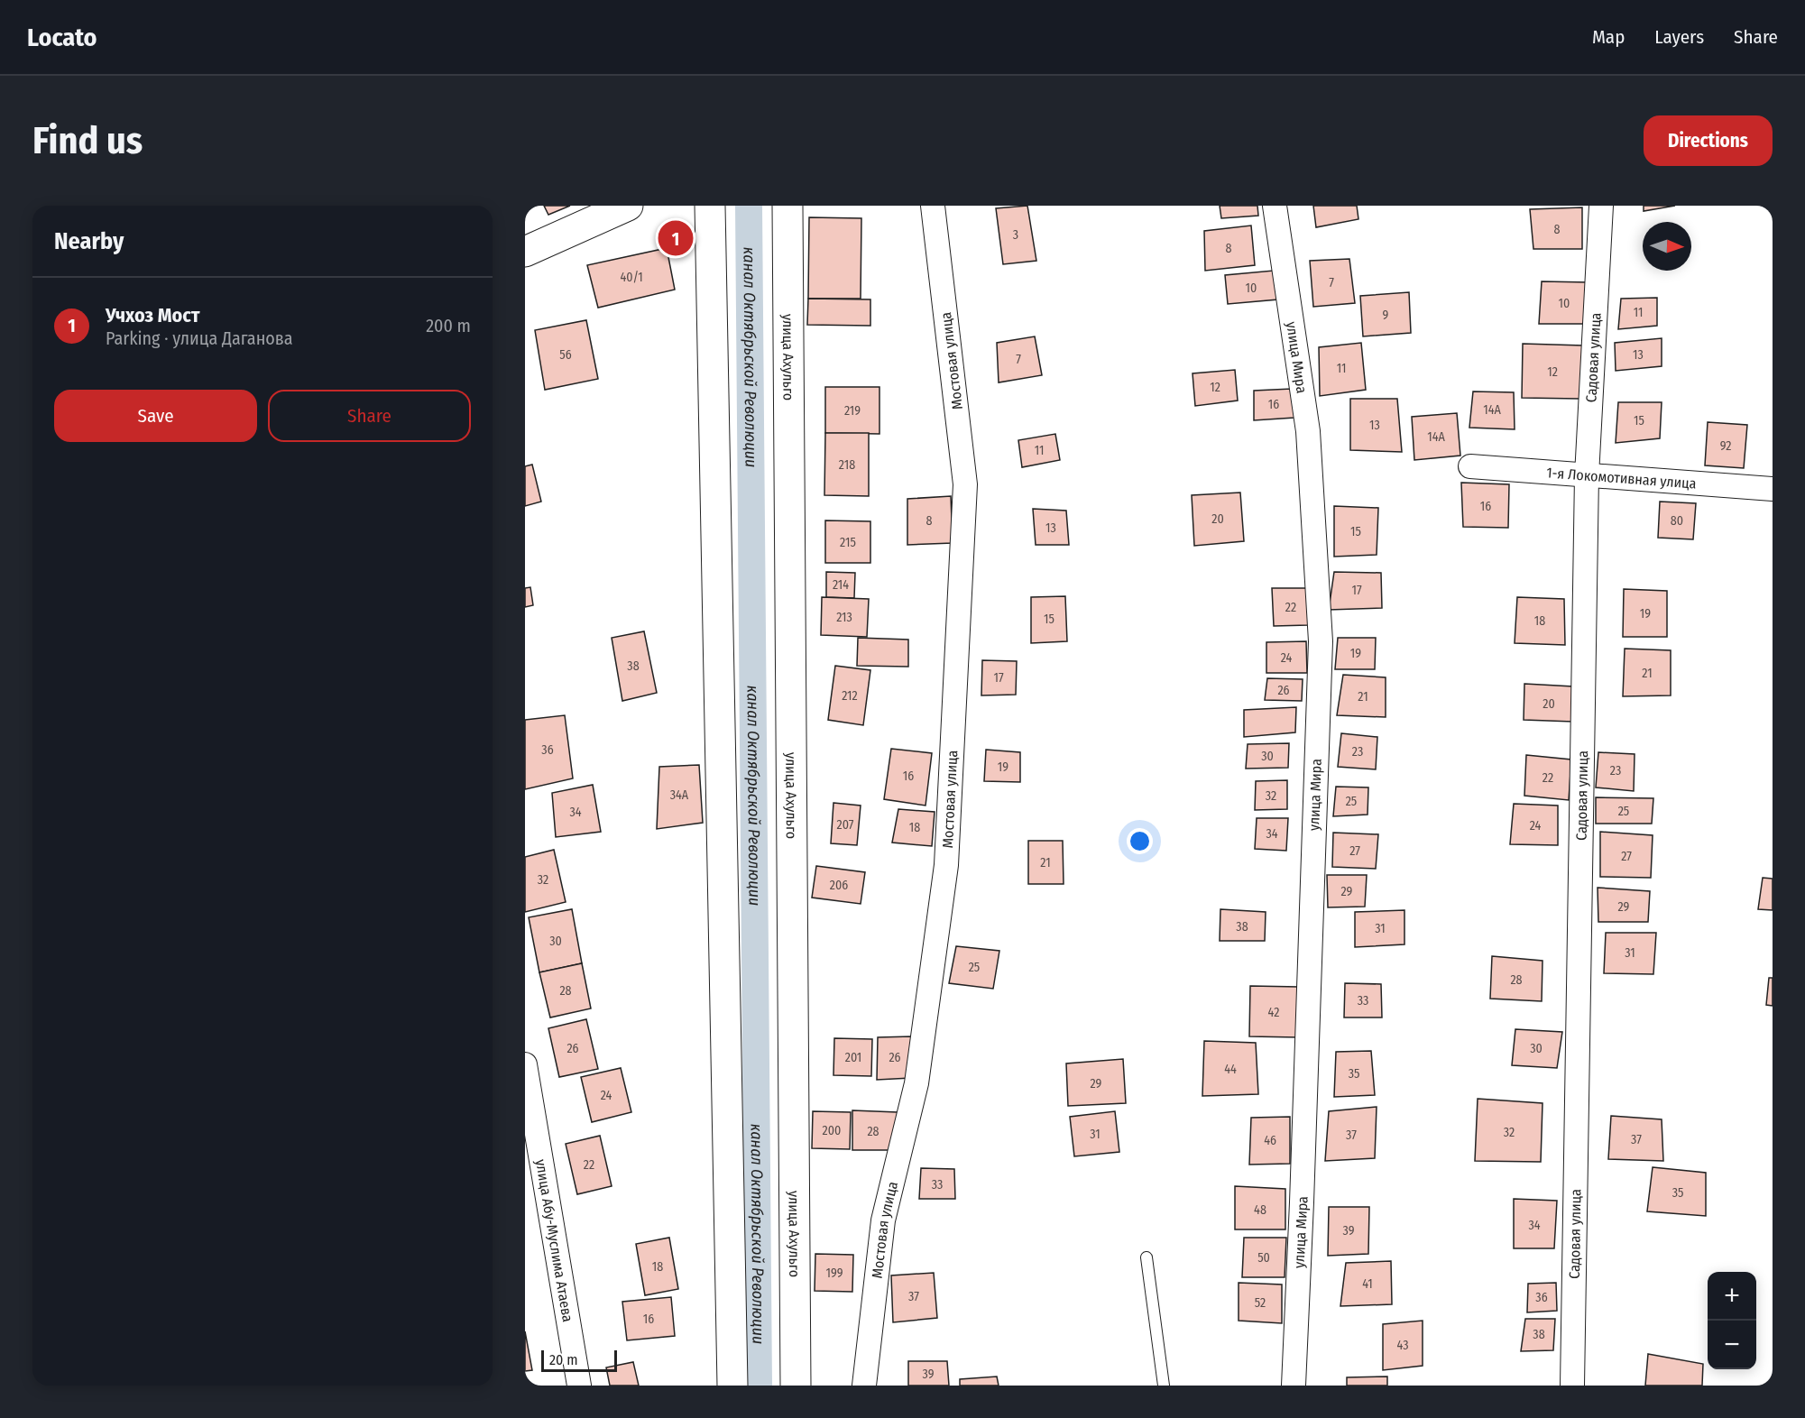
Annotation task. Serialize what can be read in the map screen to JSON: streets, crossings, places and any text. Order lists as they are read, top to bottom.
{
  "streets": {
    "main road": ["улица Ахульго"],
    "street": [
      "улица Мира",
      "Садовая улица",
      "Мостовая улица",
      "1-я Локомотивная улица",
      "улица Абу-Муслима Атаева"
    ]
  },
  "crossings": [
    ["Садовая улица", "1-я Локомотивная улица"]
  ],
  "water": ["канал Октябрьской Революции"],
  "house_numbers": [
    "8",
    "3",
    "8",
    "40/1",
    "7",
    "10",
    "10",
    "11",
    "9",
    "56",
    "13",
    "7",
    "11",
    "12",
    "12",
    "16",
    "14А",
    "219",
    "15",
    "13",
    "14А",
    "92",
    "11",
    "218",
    "16",
    "20",
    "8",
    "80",
    "13",
    "15",
    "215",
    "214",
    "17",
    "22",
    "19",
    "213",
    "15",
    "18",
    "19",
    "24",
    "38",
    "21",
    "17",
    "26",
    "212",
    "21",
    "20",
    "36",
    "23",
    "30",
    "19",
    "23",
    "16",
    "22",
    "34А",
    "32",
    "25",
    "25",
    "34",
    "207",
    "24",
    "18",
    "34",
    "27",
    "27",
    "21",
    "32",
    "206",
    "29",
    "29",
    "38",
    "31",
    "30",
    "31",
    "25",
    "28",
    "28",
    "33",
    "42",
    "26",
    "30",
    "201",
    "26",
    "44",
    "35",
    "29",
    "24",
    "200",
    "28",
    "32",
    "31",
    "37",
    "37",
    "46",
    "22",
    "33",
    "35",
    "48",
    "34",
    "39",
    "50",
    "18",
    "199",
    "41",
    "37",
    "36",
    "52",
    "16",
    "38",
    "43",
    "39"
  ],
  "scale_bar": "20 m",
  "north": "right",
  "page": {
    "header": "Locato",
    "nav": ["Map", "Layers", "Share"],
    "buttons": [
      "Directions",
      ["Save", "Share"]
    ],
    "title": "Find us",
    "heading": "Nearby",
    "pins": "1",
    "list": [
      {
        "mark": "1",
        "name": "Учхоз Мост",
        "note": "Parking · улица Даганова",
        "value": "200 m"
      }
    ],
    "map_buttons": ["+", "−"],
    "scale": "20 m"
  }
}
